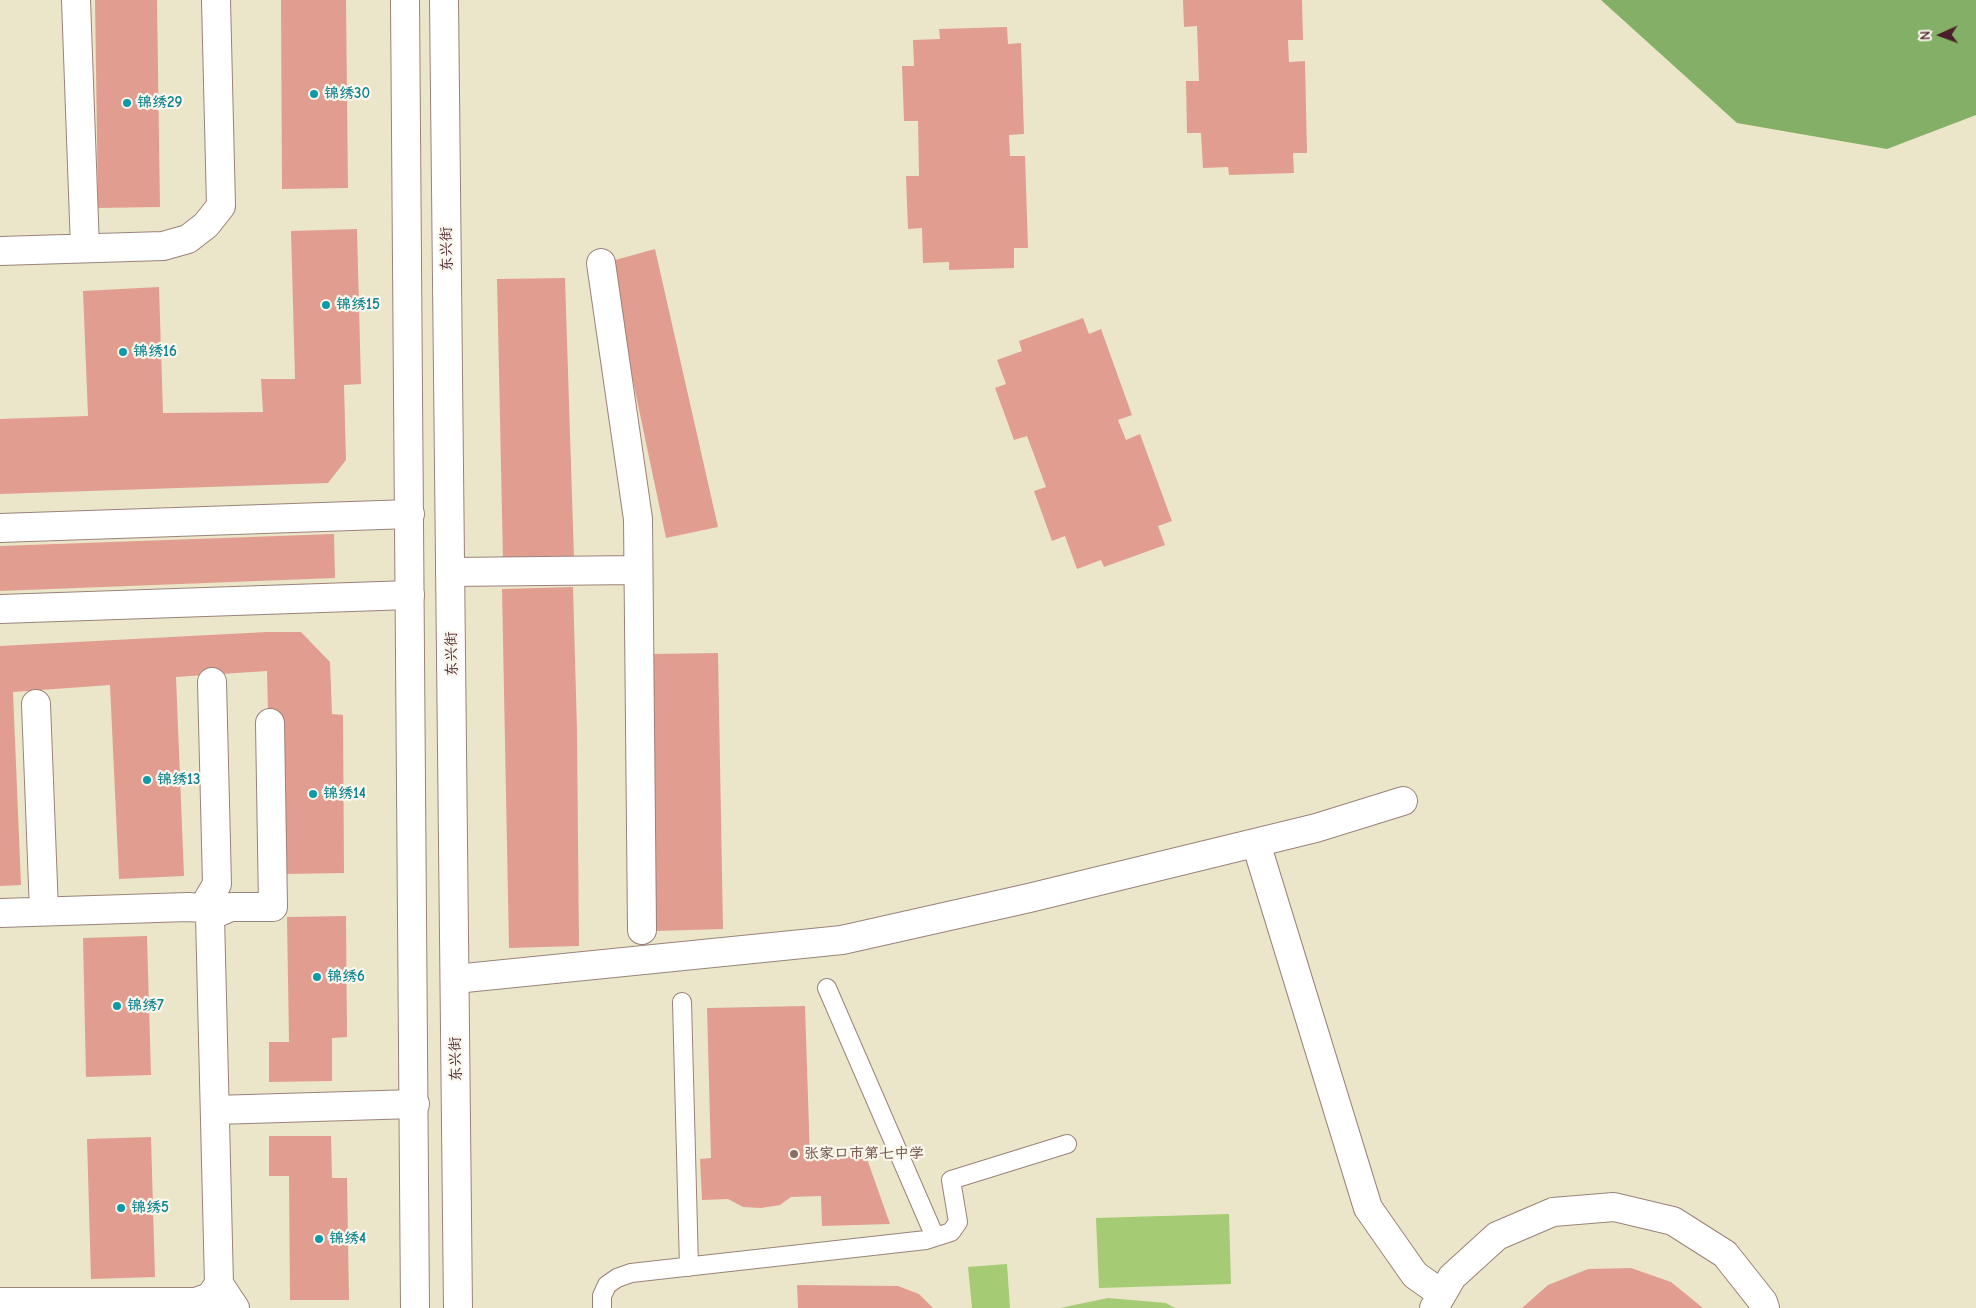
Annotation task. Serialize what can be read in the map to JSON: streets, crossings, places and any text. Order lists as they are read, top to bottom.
{
  "streets": {
    "street": ["东兴街"]
  },
  "places": [
    "锦绣30",
    "锦绣29",
    "锦绣15",
    "锦绣16",
    "锦绣13",
    "锦绣14",
    "锦绣6",
    "锦绣7",
    "张家口市第七中学",
    "锦绣5",
    "锦绣4"
  ],
  "north": "left"
}
